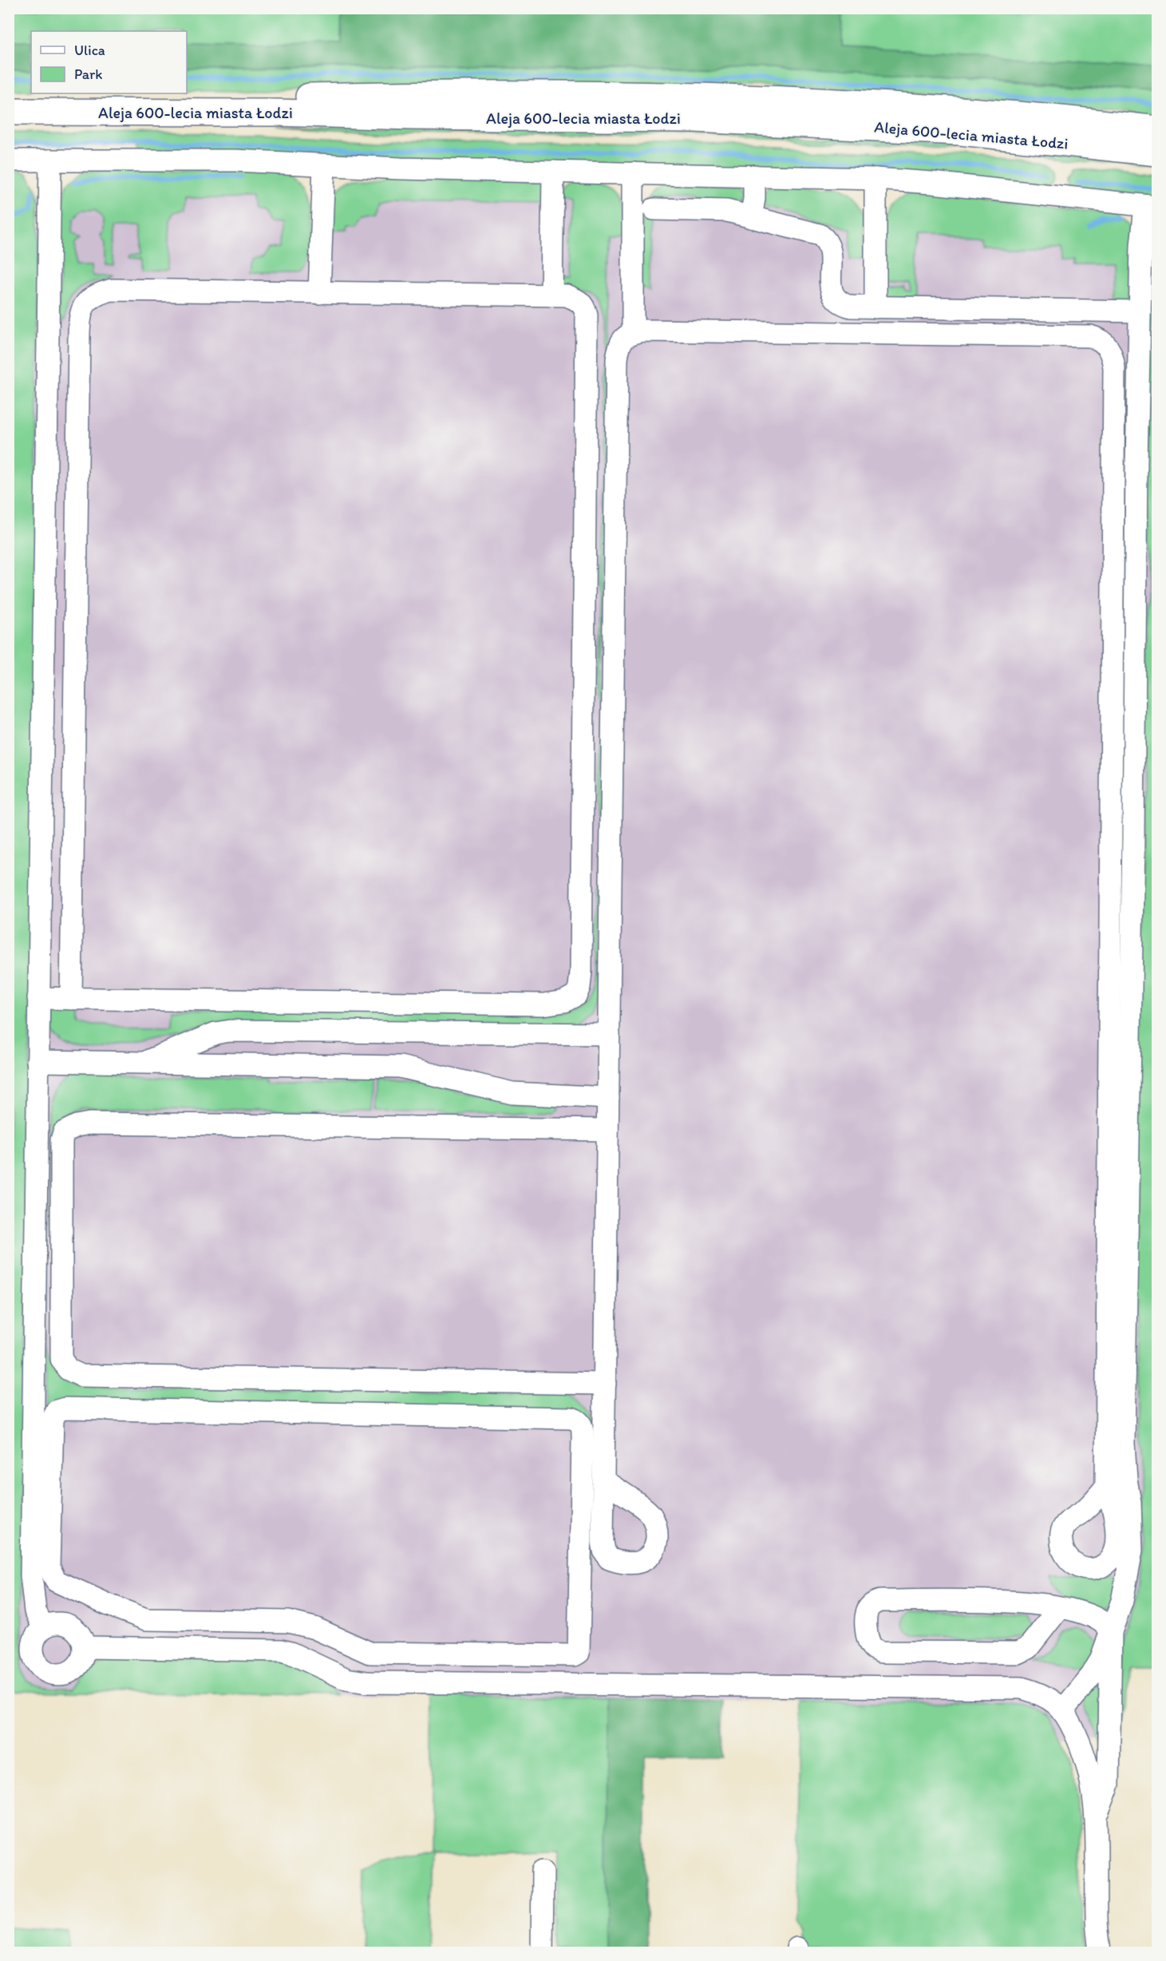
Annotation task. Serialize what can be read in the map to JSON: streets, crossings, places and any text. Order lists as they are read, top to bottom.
{
  "streets": {
    "main road": ["Aleja 600-lecia miasta Łodzi"]
  },
  "legend": ["Ulica", "Park"]
}
